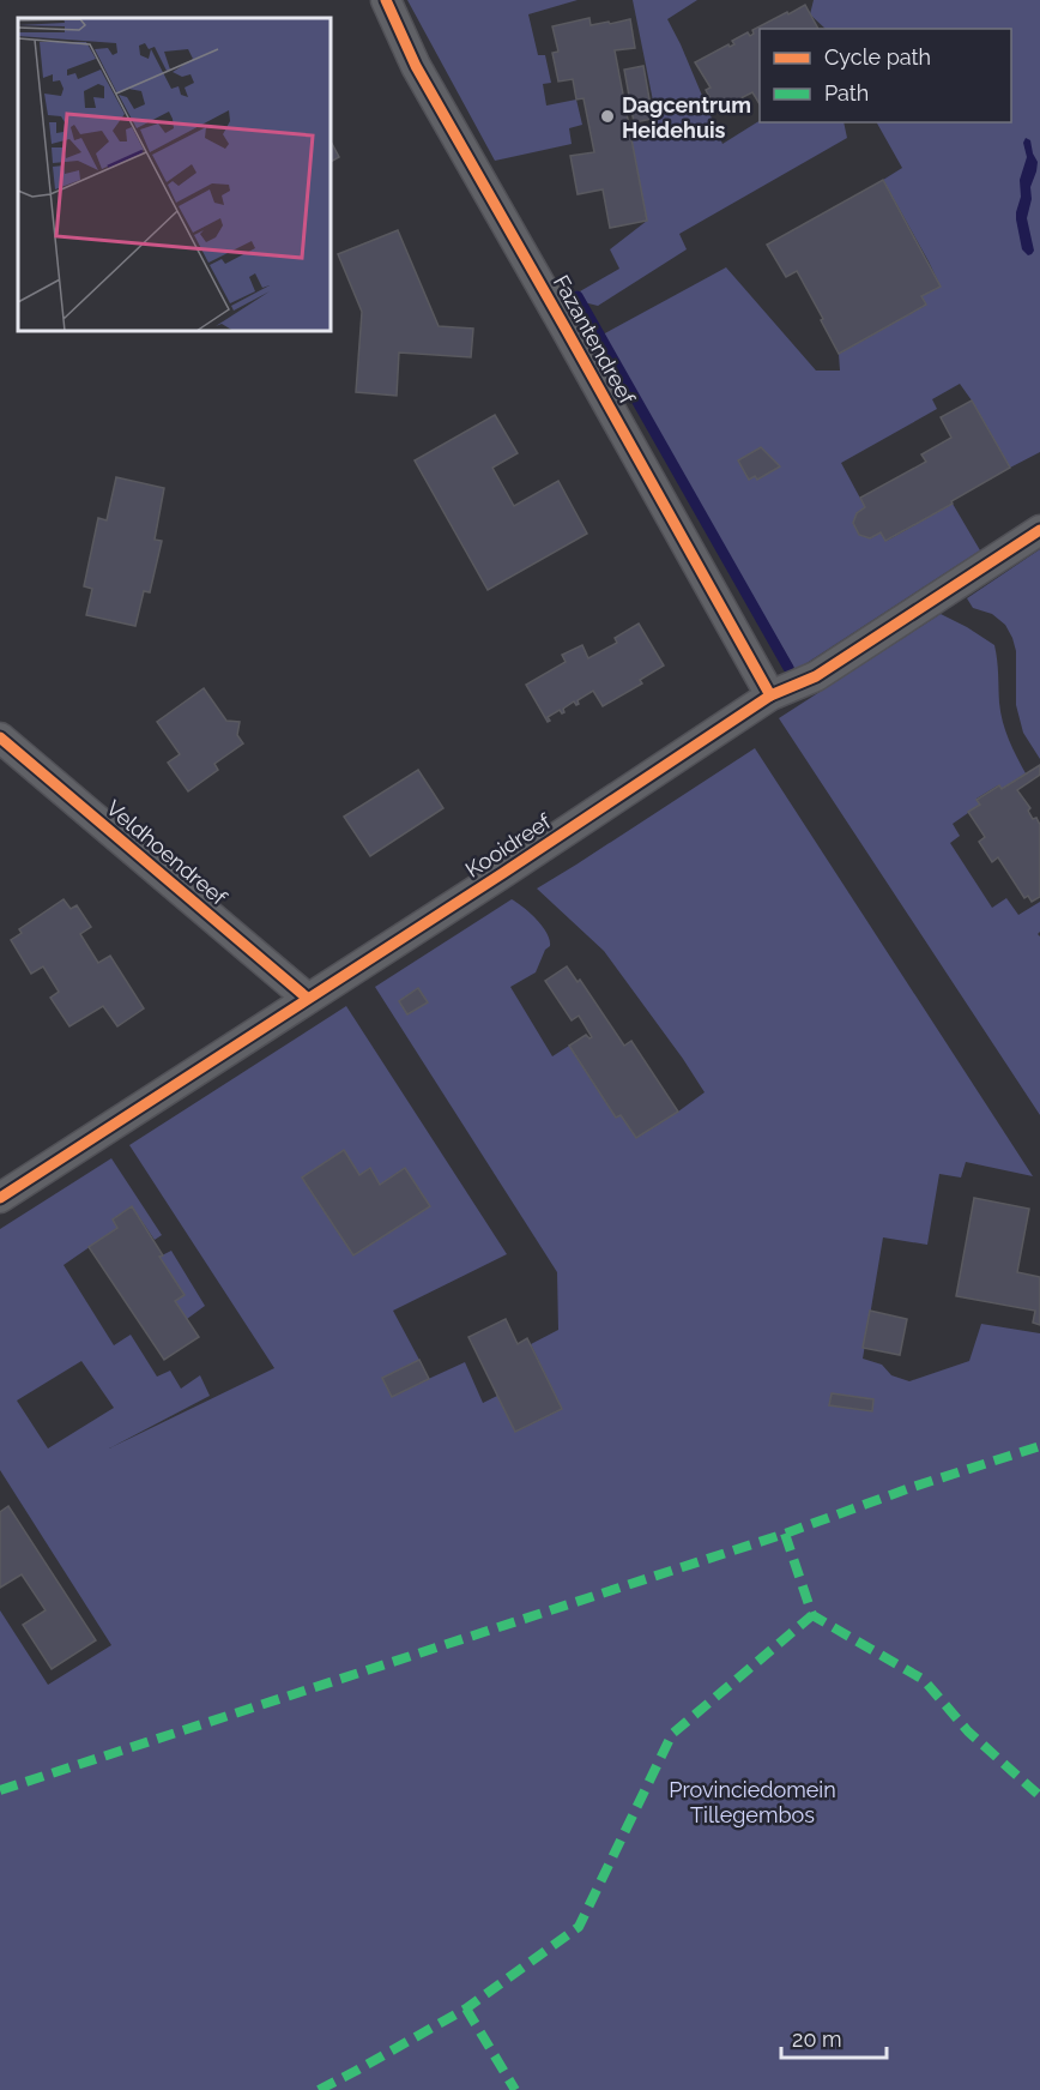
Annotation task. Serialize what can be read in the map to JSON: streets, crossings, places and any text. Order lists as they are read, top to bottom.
{
  "streets": {
    "street": ["Fazantendreef", "Kooidreef", "Veldhoendreef"]
  },
  "crossings": [
    ["Fazantendreef", "Kooidreef"],
    ["Kooidreef", "Veldhoendreef"]
  ],
  "parks": ["Provinciedomein Tillegembos"],
  "places": ["Dagcentrum Heidehuis"],
  "legend": ["Cycle path", "Path"],
  "scale_bar": "20 m"
}
